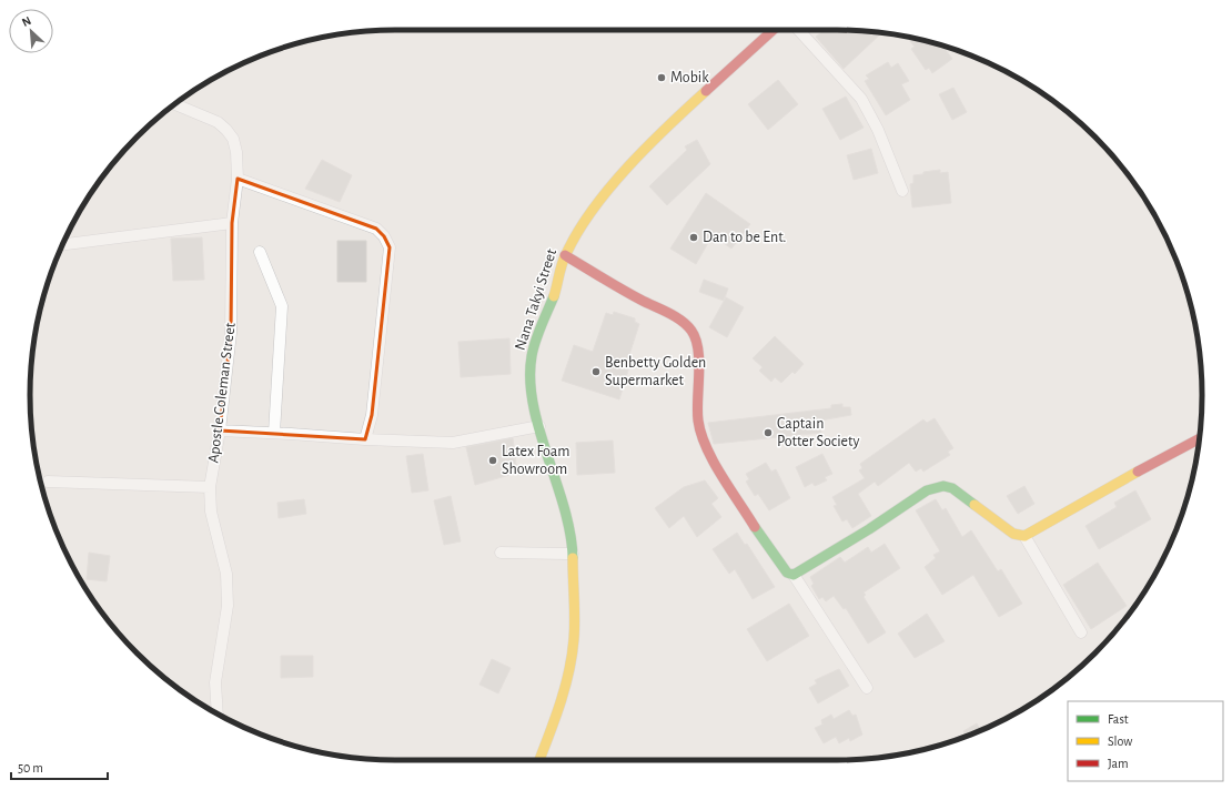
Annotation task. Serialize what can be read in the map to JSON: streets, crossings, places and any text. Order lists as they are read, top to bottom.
{
  "streets": {
    "street": ["Nana Takyi Street", "Apostle Coleman Street"]
  },
  "places": [
    "Mobik",
    "Dan to be Ent.",
    "Benbetty Golden Supermarket",
    "Captain Potter Society",
    "Latex Foam Showroom"
  ],
  "legend": ["Fast", "Slow", "Jam"],
  "scale_bar": "50 m",
  "north": "top left"
}
